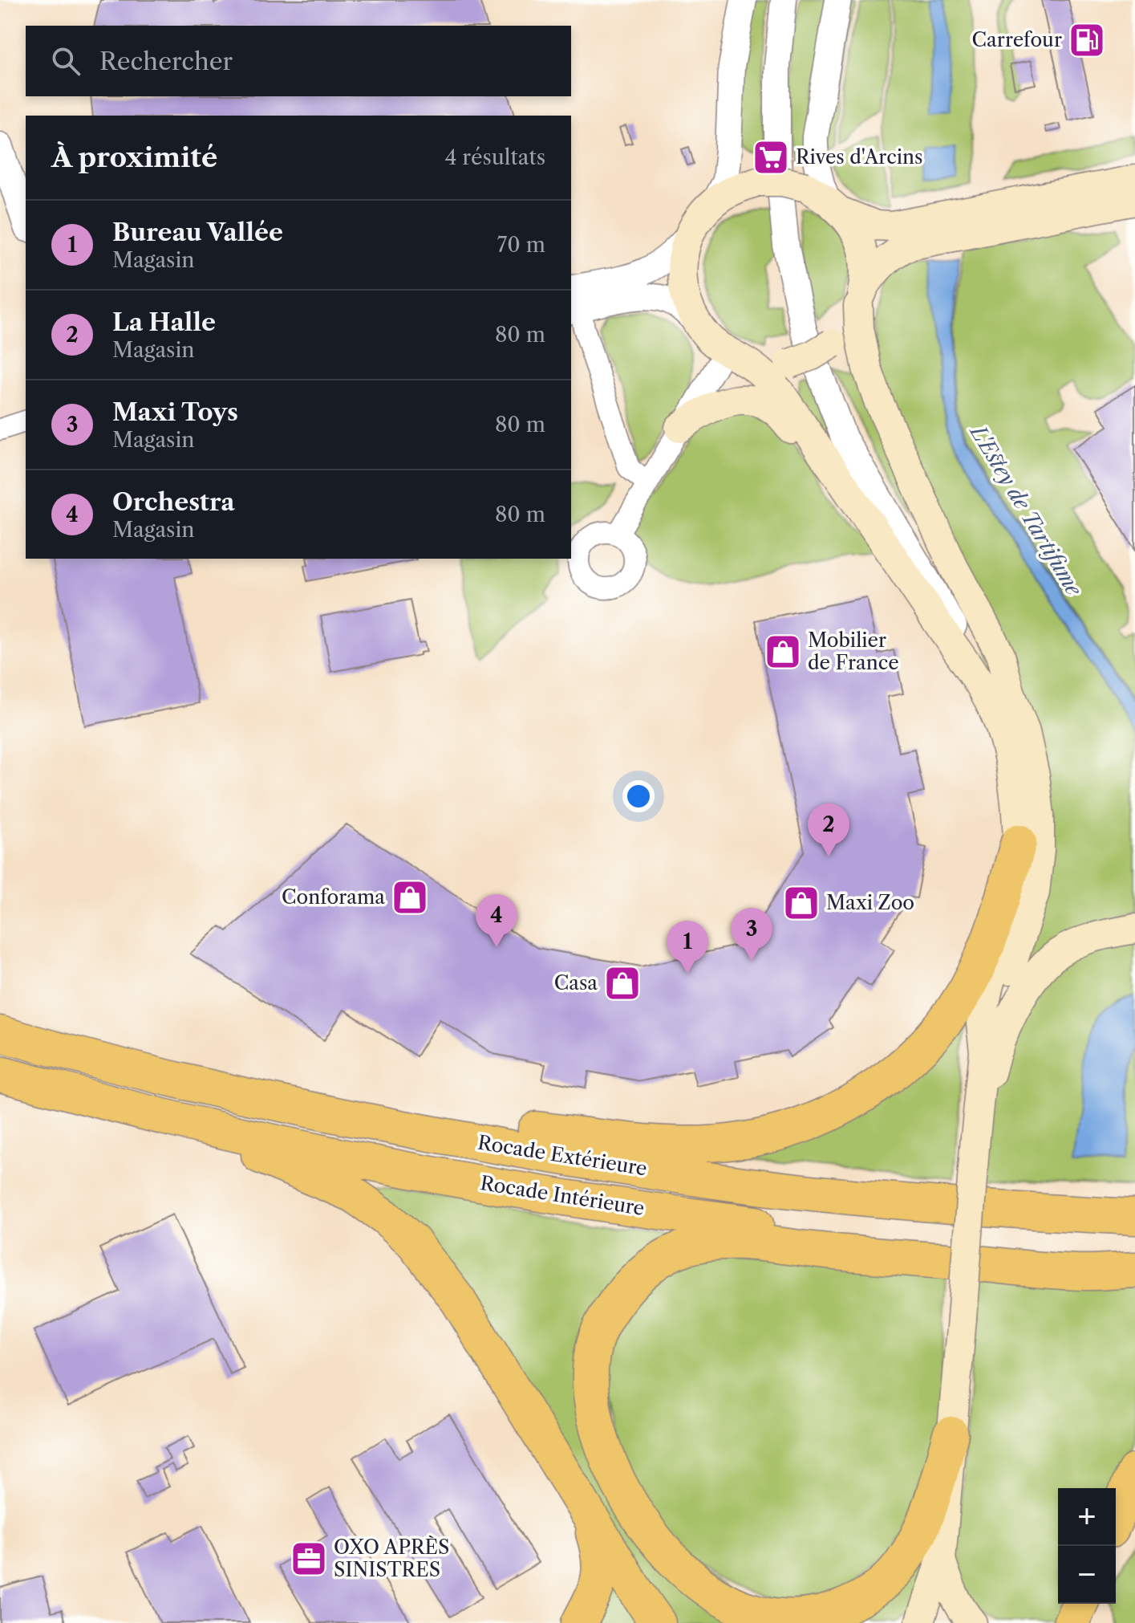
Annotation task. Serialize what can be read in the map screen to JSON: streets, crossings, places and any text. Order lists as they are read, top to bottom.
{
  "streets": {
    "highway": ["Rocade Extérieure", "Rocade Intérieure"]
  },
  "water": ["L'Estey de Tartifume"],
  "places": {
    "fuel station": ["Carrefour"],
    "supermarket": ["Rives d'Arcins"],
    "shop": [
      "Mobilier de France",
      "Conforama",
      "Maxi Zoo",
      "Casa"
    ],
    "office": ["OXO APRÈS SINISTRES"]
  },
  "page": {
    "search": "Rechercher",
    "heading": ["À proximité", "4 résultats"],
    "list": [
      {
        "mark": "1",
        "name": "Bureau Vallée",
        "note": "Magasin",
        "value": "70 m"
      },
      {
        "mark": "2",
        "name": "La Halle",
        "note": "Magasin",
        "value": "80 m"
      },
      {
        "mark": "3",
        "name": "Maxi Toys",
        "note": "Magasin",
        "value": "80 m"
      },
      {
        "mark": "4",
        "name": "Orchestra",
        "note": "Magasin",
        "value": "80 m"
      }
    ],
    "pins": [
      "2",
      "4",
      "3",
      "1"
    ],
    "map_buttons": ["+", "−"]
  }
}
